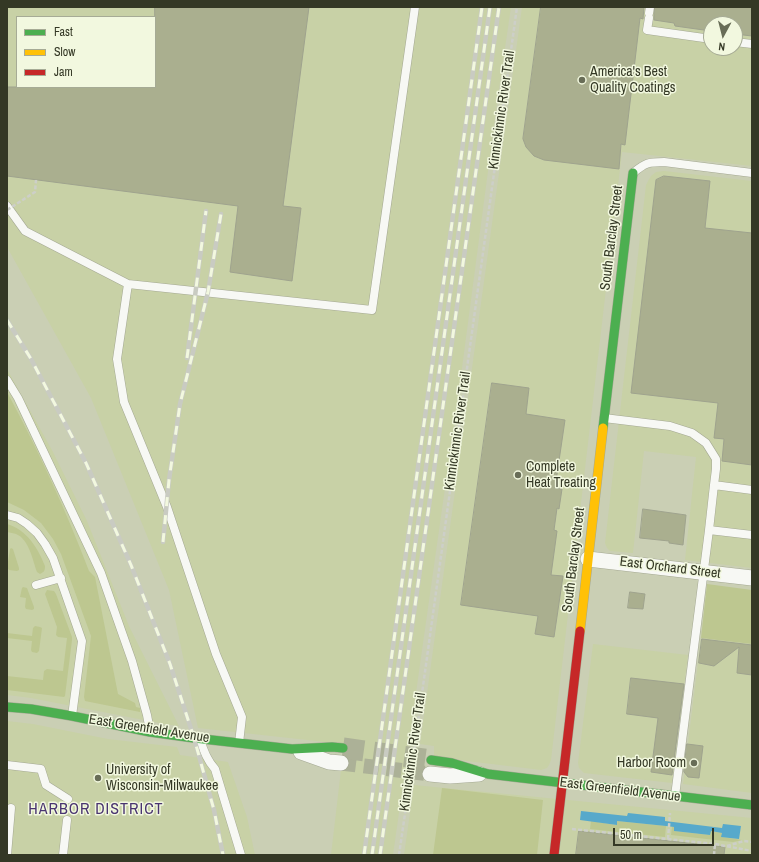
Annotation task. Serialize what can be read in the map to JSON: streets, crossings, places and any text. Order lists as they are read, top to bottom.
{
  "streets": {
    "street": ["South Barclay Street", "East Orchard Street", "East Greenfield Avenue"],
    "path": ["Kinnickinnic River Trail"]
  },
  "crossings": [
    ["South Barclay Street", "East Orchard Street"],
    ["South Barclay Street", "East Greenfield Avenue"]
  ],
  "districts": ["HARBOR DISTRICT"],
  "places": [
    "America's Best Quality Coatings",
    "Complete Heat Treating",
    "Harbor Room",
    "University of Wisconsin-Milwaukee"
  ],
  "legend": ["Fast", "Slow", "Jam"],
  "scale_bar": "50 m",
  "north": "bottom"
}
